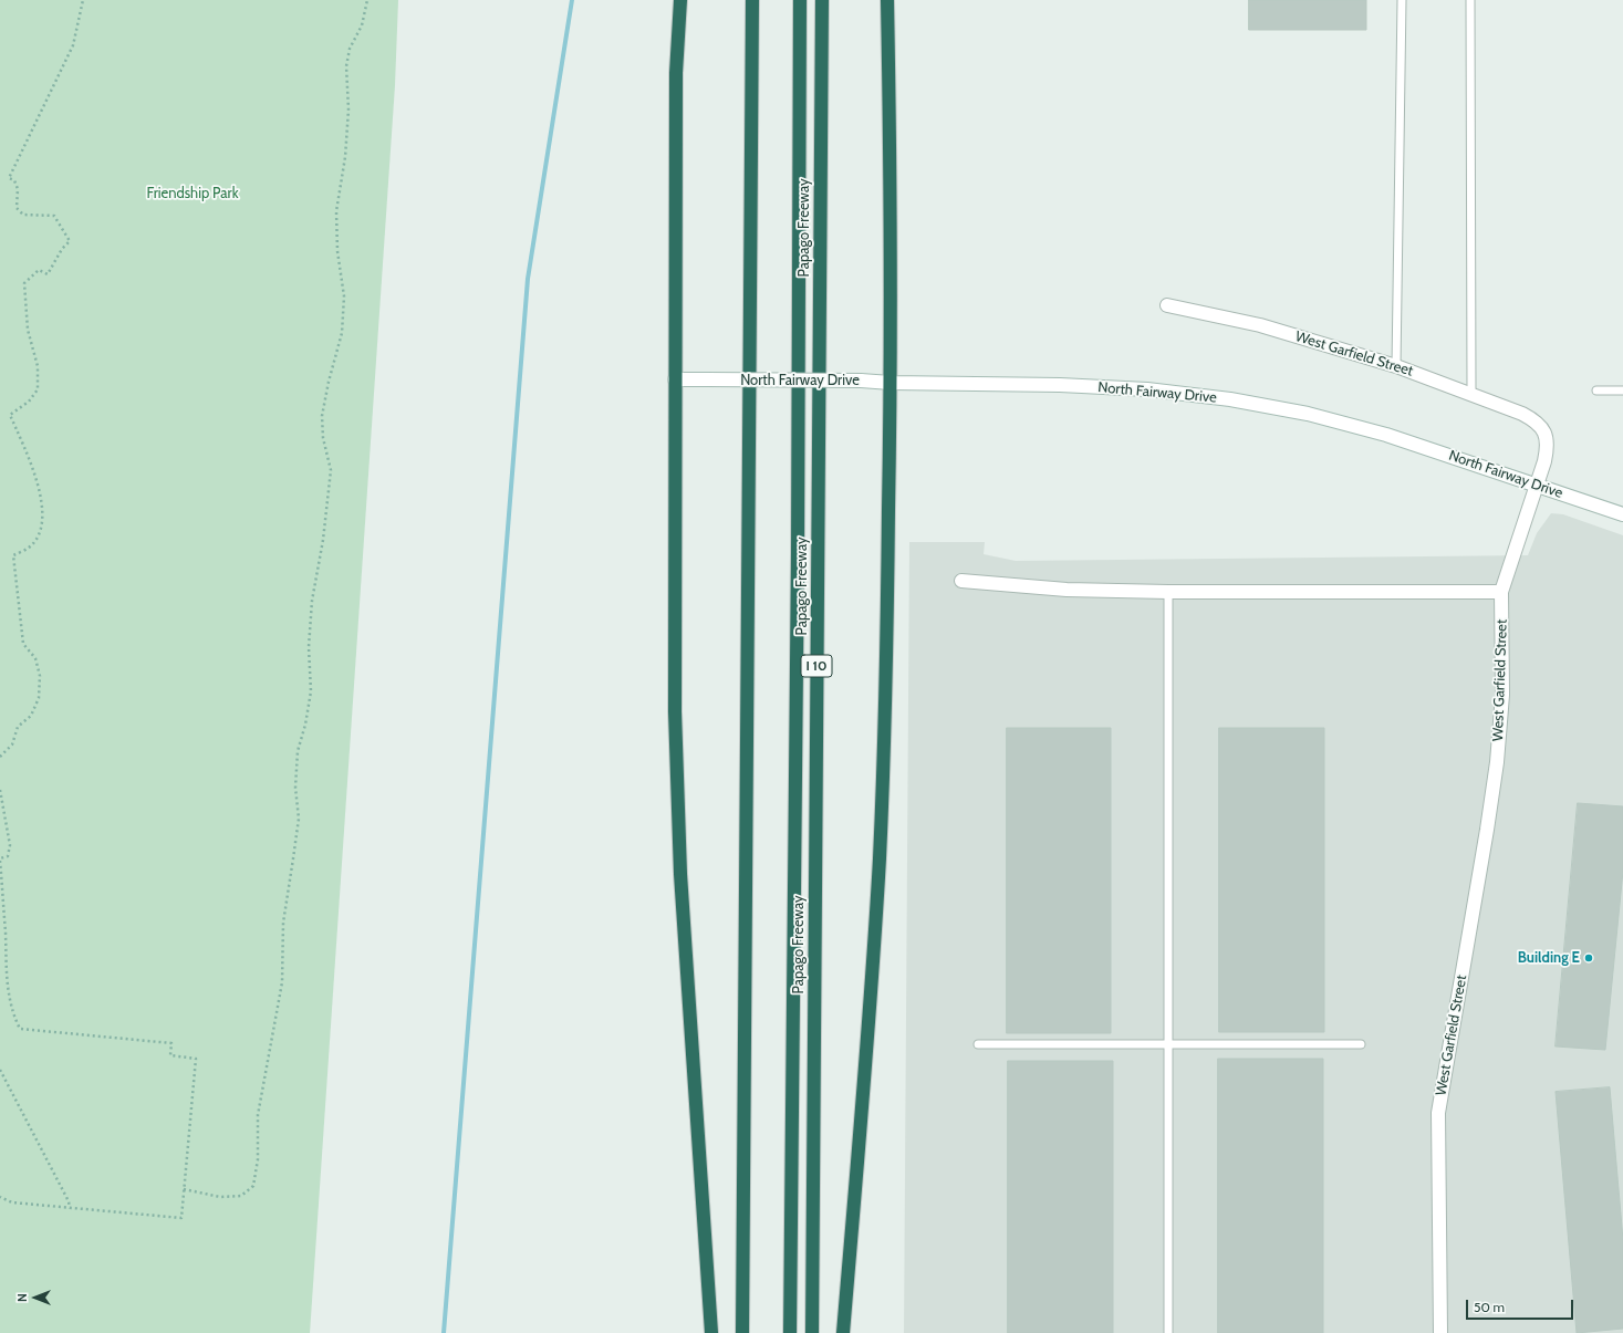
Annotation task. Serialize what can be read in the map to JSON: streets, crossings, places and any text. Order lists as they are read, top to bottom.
{
  "streets": {
    "highway": ["Papago Freeway", "I 10"],
    "street": ["West Garfield Street", "North Fairway Drive"]
  },
  "crossings": [
    ["West Garfield Street", "North Fairway Drive"]
  ],
  "parks": ["Friendship Park"],
  "places": ["Building E"],
  "scale_bar": "50 m",
  "north": "left"
}
